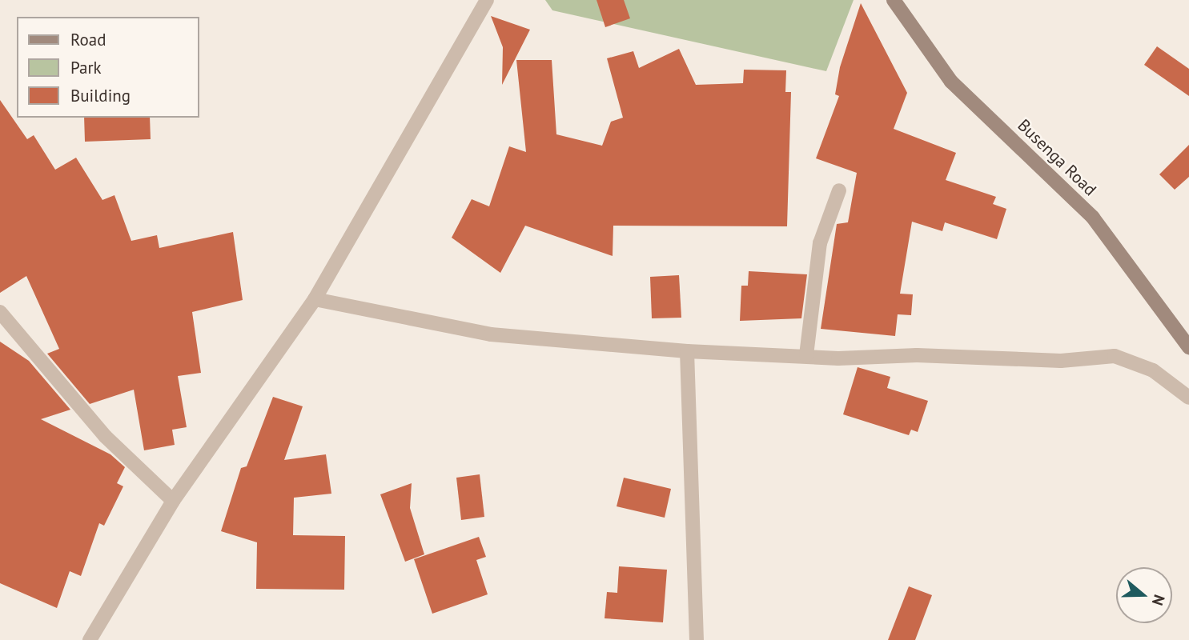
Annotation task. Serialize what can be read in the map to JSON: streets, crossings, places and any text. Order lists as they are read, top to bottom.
{
  "streets": {
    "street": ["Busenga Road"]
  },
  "legend": ["Road", "Park", "Building"],
  "north": "right"
}
